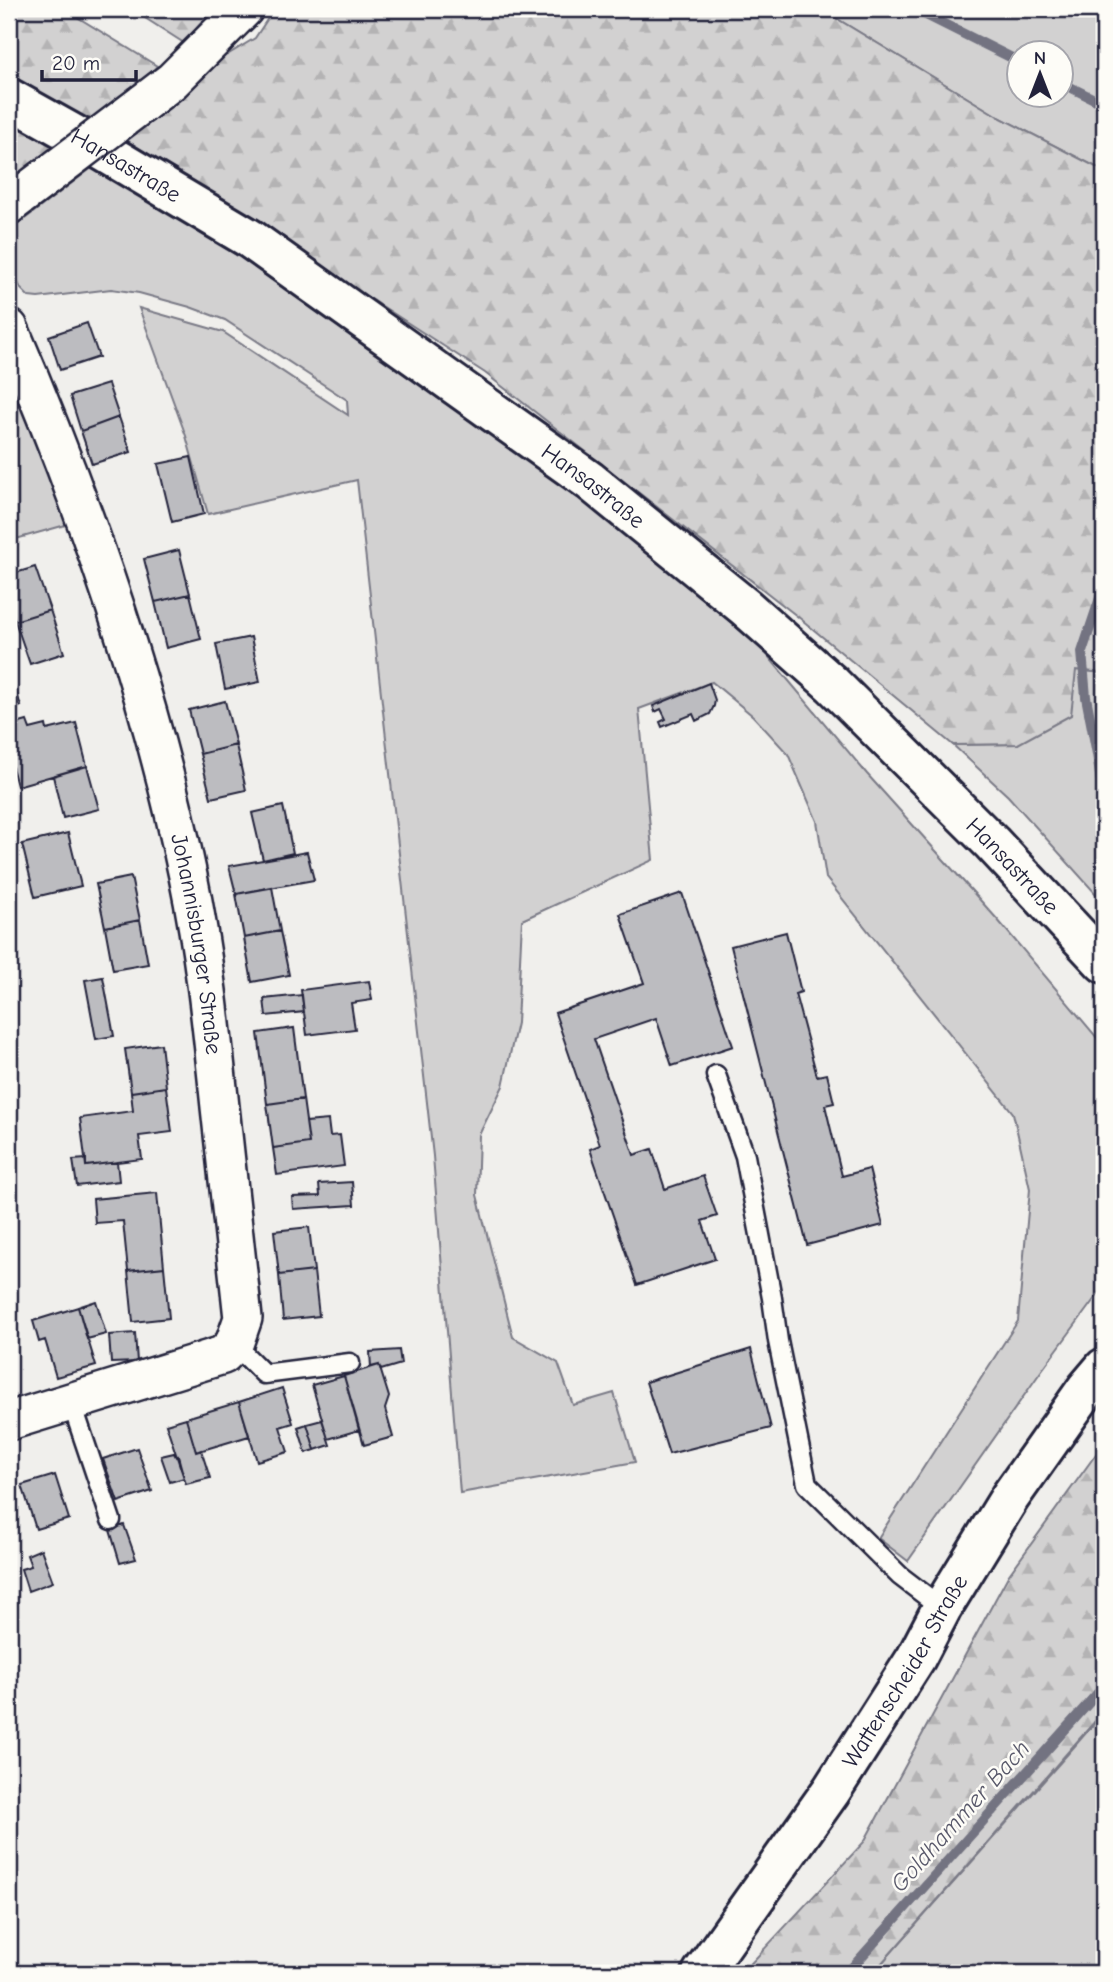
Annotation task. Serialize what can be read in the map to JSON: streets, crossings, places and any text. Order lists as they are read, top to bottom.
{
  "streets": {
    "street": ["Hansastraße", "Johannisburger Straße", "Wattenscheider Straße"]
  },
  "water": ["Goldhammer Bach"],
  "scale_bar": "20 m",
  "north": "top"
}
